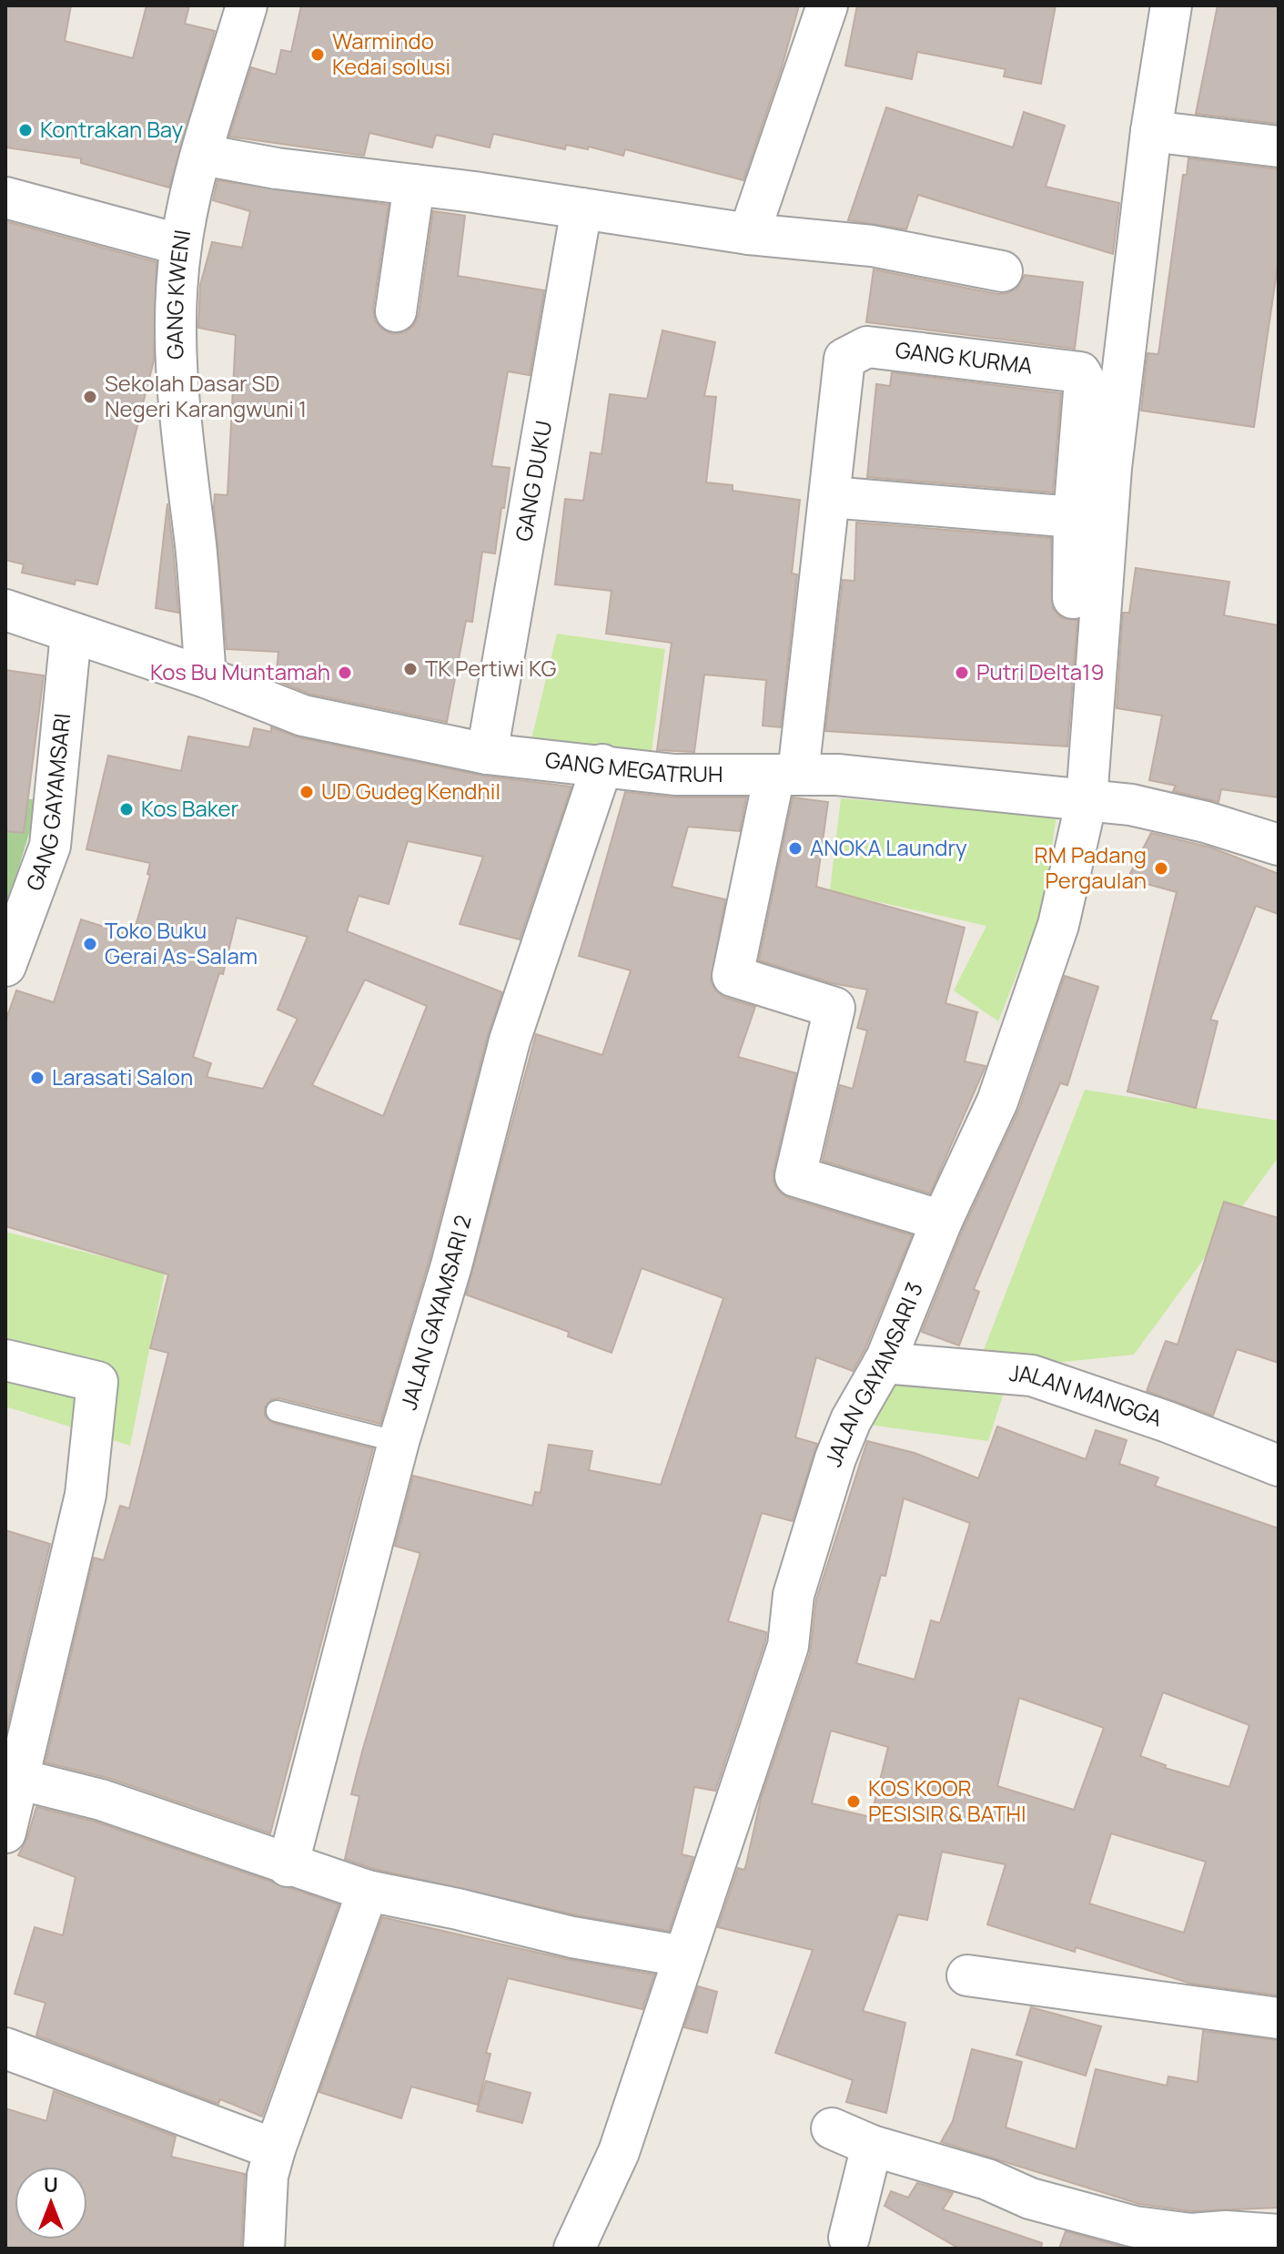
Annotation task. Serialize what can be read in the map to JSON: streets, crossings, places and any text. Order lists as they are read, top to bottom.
{
  "streets": {
    "street": [
      "GANG KWENI",
      "GANG KURMA",
      "GANG DUKU",
      "GANG MEGATRUH",
      "GANG GAYAMSARI",
      "JALAN GAYAMSARI 2",
      "JALAN GAYAMSARI 3",
      "JALAN MANGGA"
    ]
  },
  "crossings": [
    ["GANG KWENI", "GANG MEGATRUH"],
    ["GANG KURMA", "GANG MEGATRUH"],
    ["GANG KURMA", "JALAN GAYAMSARI 3"],
    ["GANG DUKU", "GANG MEGATRUH"],
    ["GANG MEGATRUH", "GANG GAYAMSARI"],
    ["GANG MEGATRUH", "JALAN GAYAMSARI 2"],
    ["GANG MEGATRUH", "JALAN GAYAMSARI 3"],
    ["JALAN GAYAMSARI 3", "JALAN MANGGA"]
  ],
  "places": [
    "Warmindo Kedai solusi",
    "Kontrakan Bay",
    "Sekolah Dasar SD Negeri Karangwuni 1",
    "TK Pertiwi KG",
    "Kos Bu Muntamah",
    "Putri Delta19",
    "UD Gudeg Kendhil",
    "Kos Baker",
    "ANOKA Laundry",
    "RM Padang Pergaulan",
    "Toko Buku Gerai As-Salam",
    "Larasati Salon",
    "KOS KOOR PESISIR & BATHI"
  ],
  "north": "top"
}
